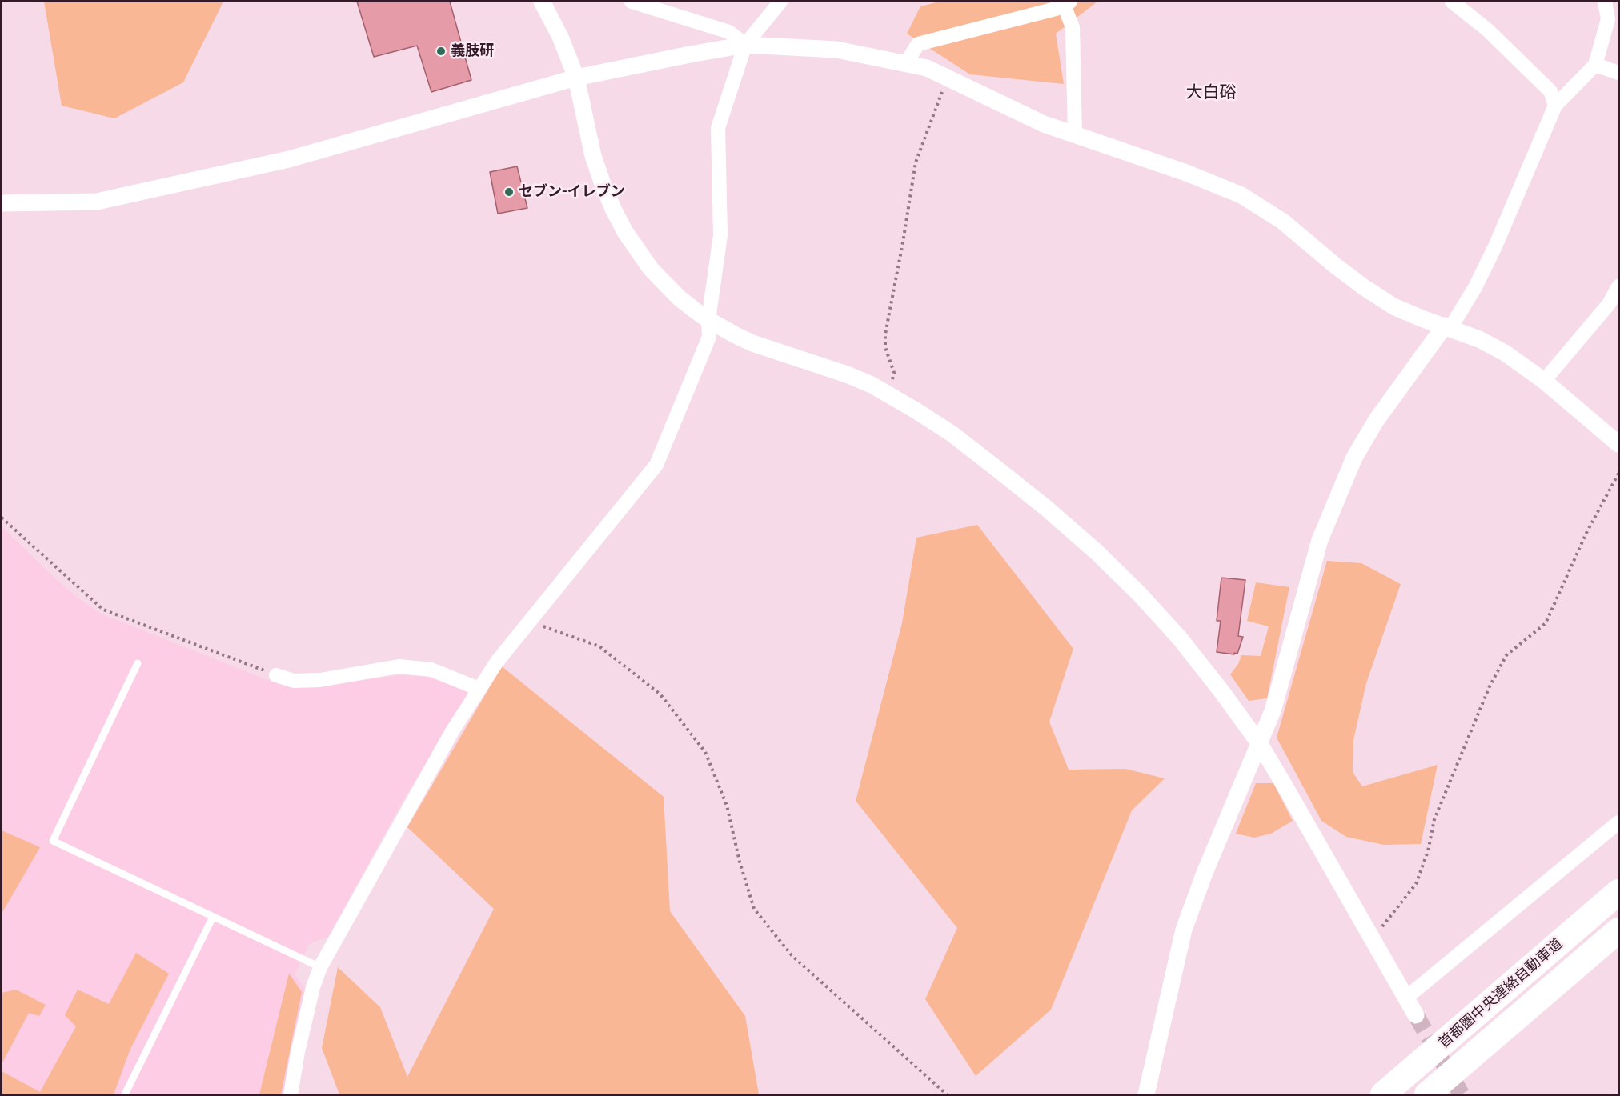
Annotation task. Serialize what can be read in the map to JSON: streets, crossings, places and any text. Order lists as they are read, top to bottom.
{
  "streets": {
    "highway": ["首都圏中央連絡自動車道"]
  },
  "districts": ["大白硲"],
  "places": ["義肢研", "セブン-イレブン"]
}
